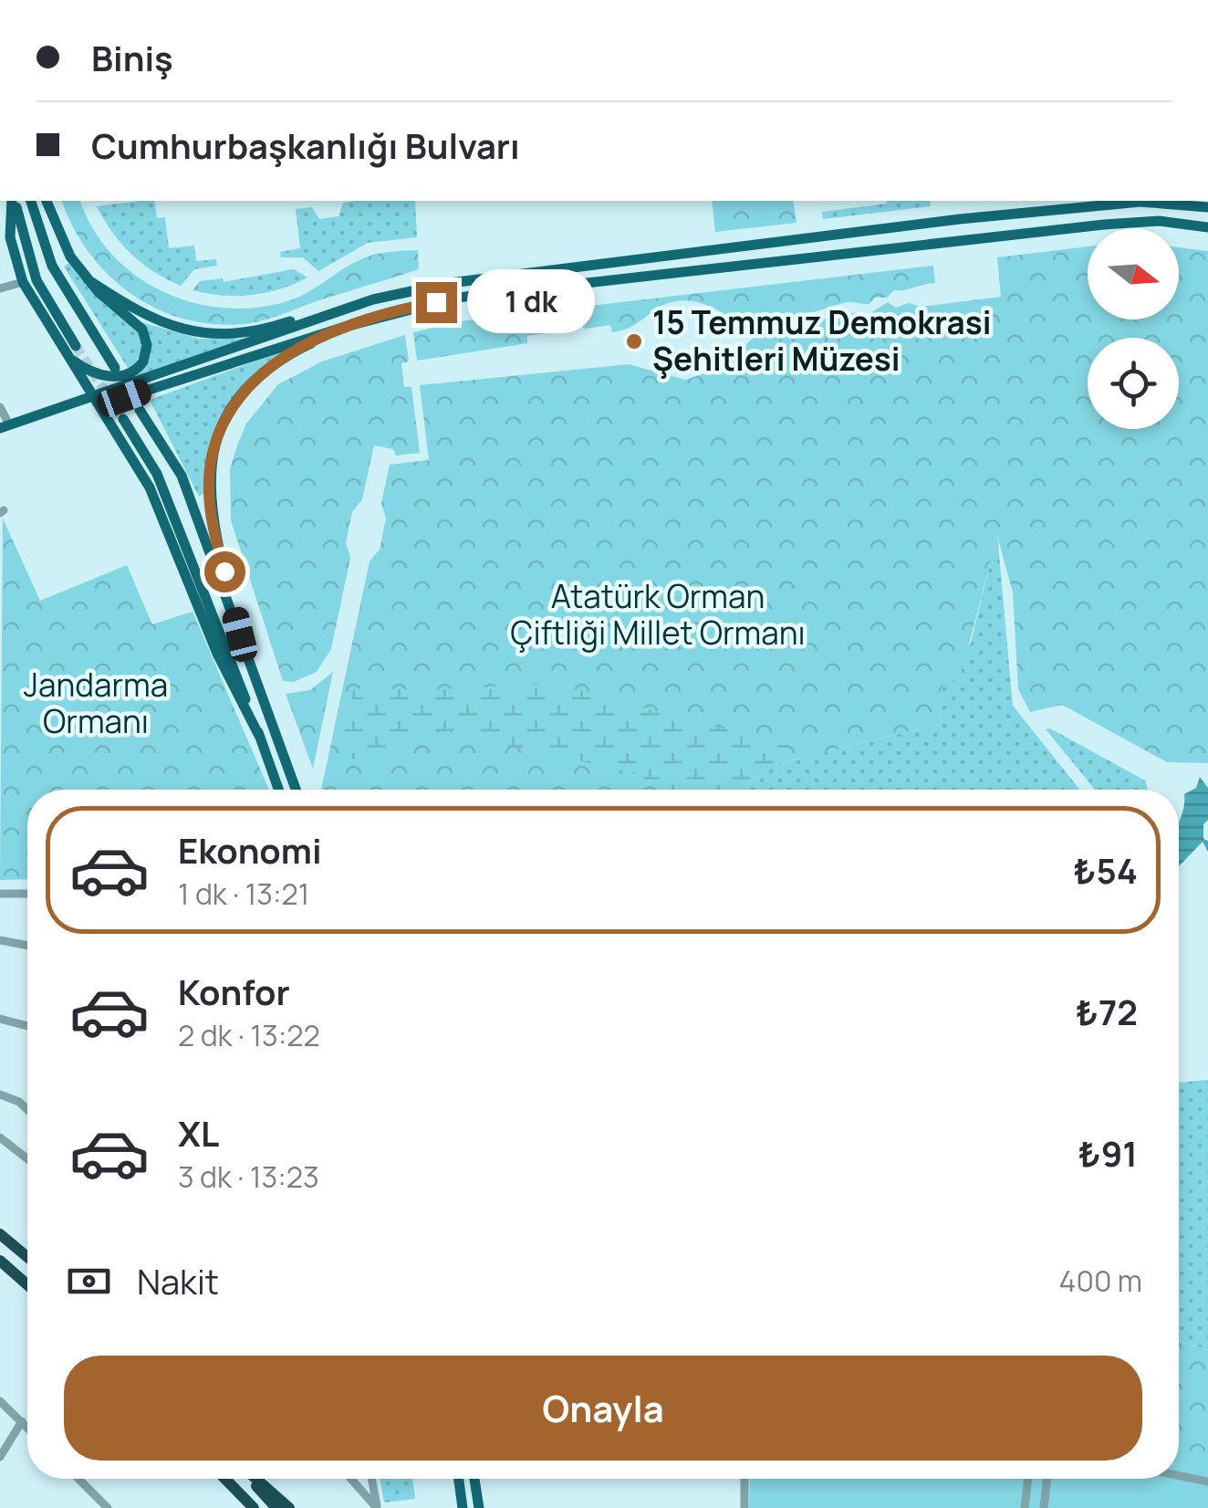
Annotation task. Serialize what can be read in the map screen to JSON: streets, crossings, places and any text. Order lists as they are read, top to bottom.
{
  "parks": ["Atatürk Orman Çiftliği Millet Ormanı", "Jandarma Ormanı"],
  "places": ["15 Temmuz Demokrasi Şehitleri Müzesi"],
  "north": "right",
  "page": {
    "banner": ["Biniş", "Cumhurbaşkanlığı Bulvarı"],
    "bubble": "1 dk",
    "list": [
      {
        "name": "Ekonomi",
        "note": "1 dk · 13:21",
        "value": "₺54"
      },
      {
        "name": "Konfor",
        "note": "2 dk · 13:22",
        "value": "₺72"
      },
      {
        "name": "XL",
        "note": "3 dk · 13:23",
        "value": "₺91"
      }
    ],
    "pay": ["Nakit", "400 m"],
    "buttons": "Onayla"
  }
}
